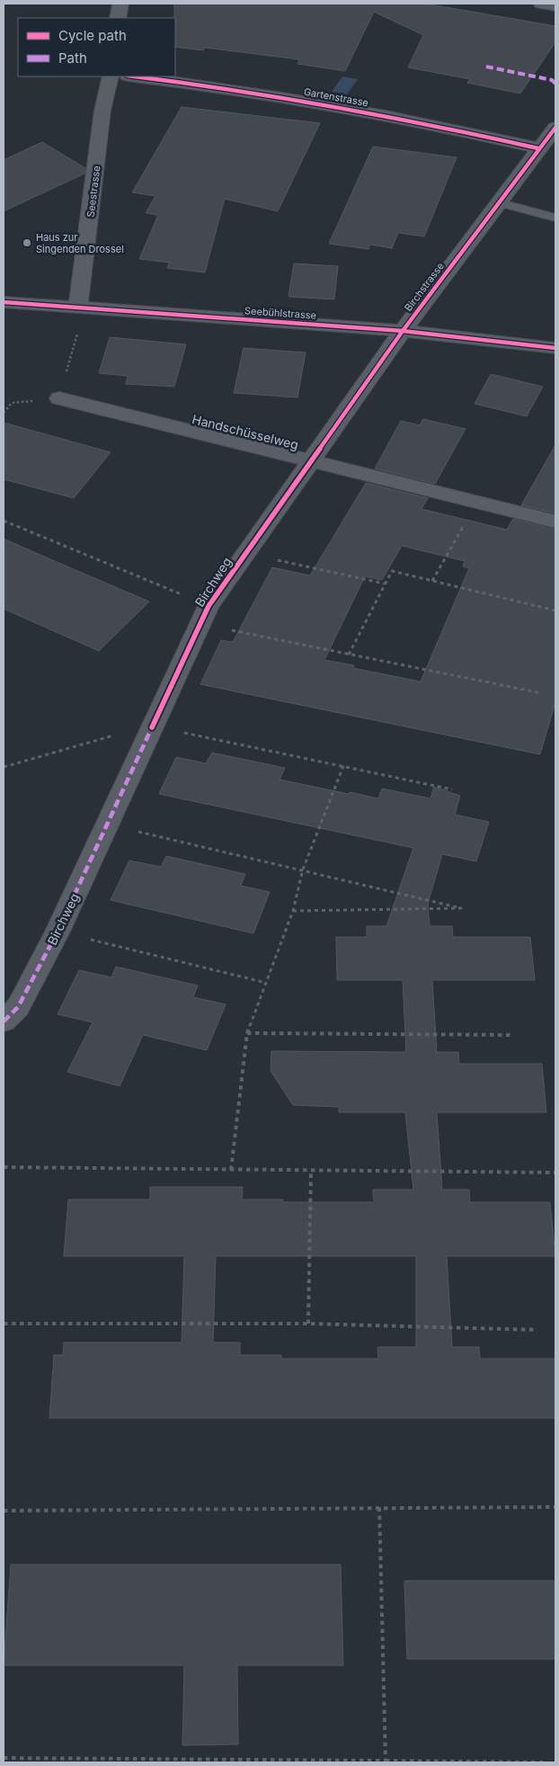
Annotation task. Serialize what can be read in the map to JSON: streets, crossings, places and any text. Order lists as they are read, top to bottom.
{
  "streets": {
    "street": [
      "Gartenstrasse",
      "Seestrasse",
      "Birchstrasse",
      "Seebühlstrasse",
      "Handschüsselweg",
      "Birchweg"
    ]
  },
  "crossings": [
    ["Gartenstrasse", "Birchstrasse"],
    ["Seestrasse", "Seebühlstrasse"],
    ["Birchstrasse", "Seebühlstrasse"],
    ["Birchstrasse", "Handschüsselweg"],
    ["Birchstrasse", "Birchweg"],
    ["Handschüsselweg", "Birchweg"]
  ],
  "places": ["Haus zur Singenden Drossel"],
  "legend": ["Cycle path", "Path"]
}
